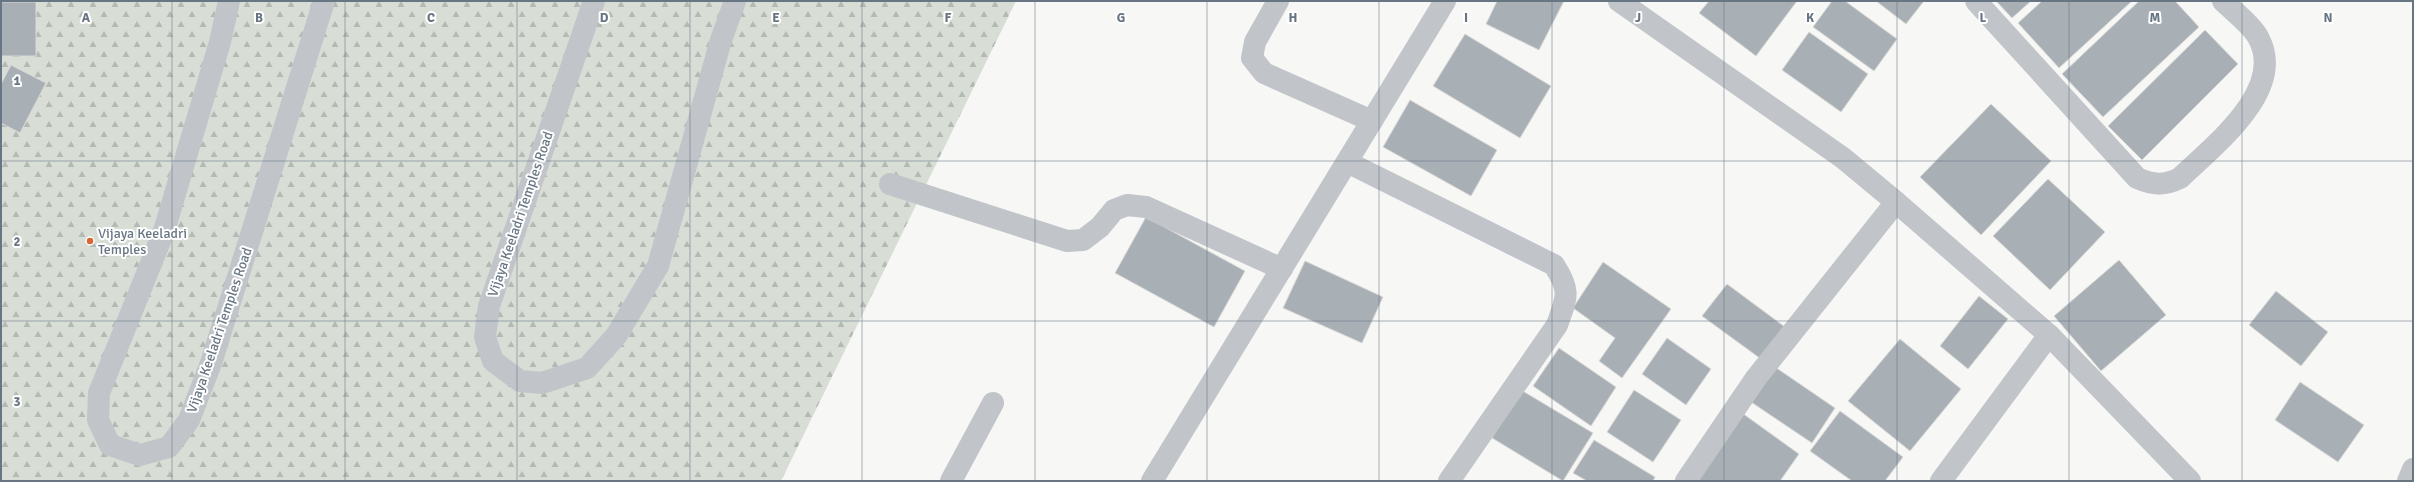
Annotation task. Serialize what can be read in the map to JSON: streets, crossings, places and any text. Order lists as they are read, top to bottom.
{
  "streets": {
    "street": ["Vijaya Keeladri Temples Road"]
  },
  "places": ["Vijaya Keeladri Temples"],
  "grid": {
    "columns": [
      "A",
      "B",
      "C",
      "D",
      "E",
      "F",
      "G",
      "H",
      "I",
      "J",
      "K",
      "L",
      "M",
      "N"
    ],
    "rows": ["1", "2", "3"]
  }
}
